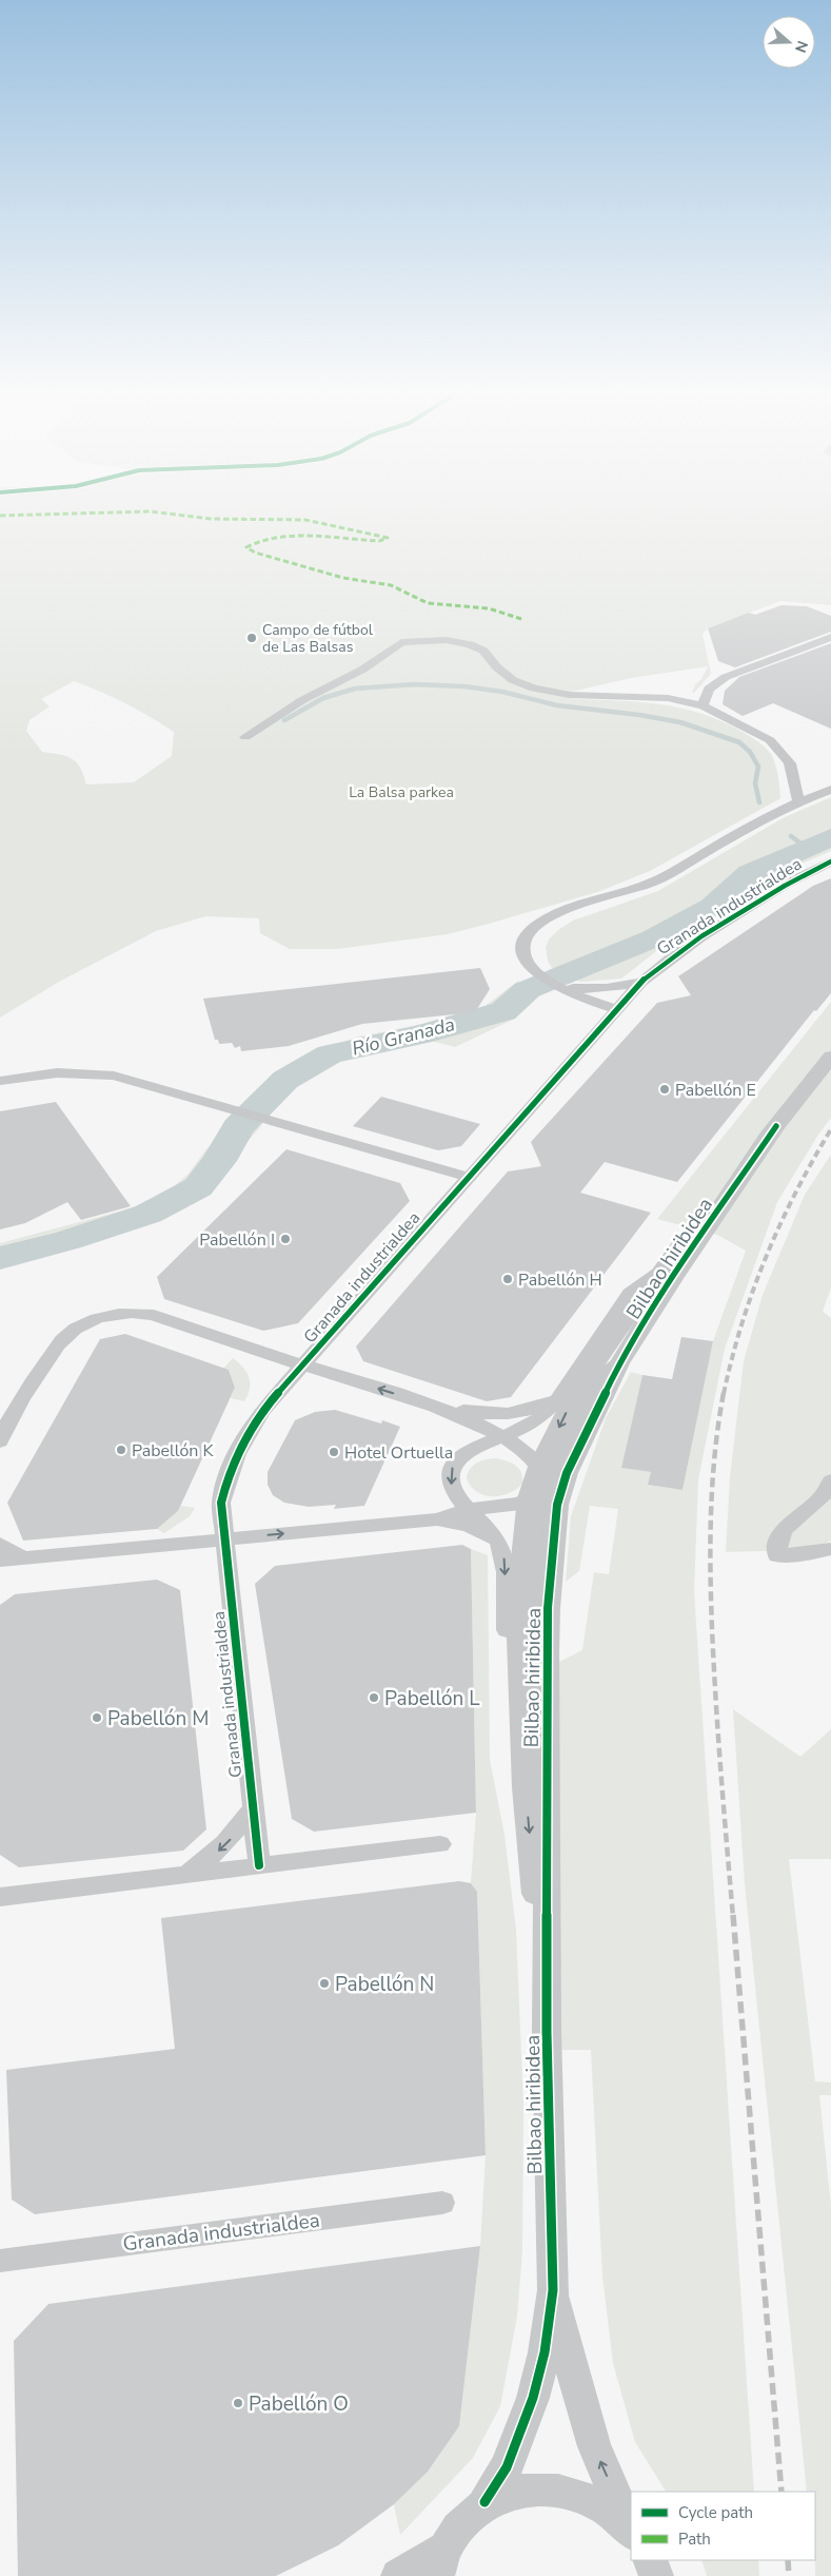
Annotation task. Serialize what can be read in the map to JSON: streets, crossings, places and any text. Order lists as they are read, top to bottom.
{
  "streets": {
    "street": ["Granada industrialdea", "Bilbao hiribidea"]
  },
  "water": ["Río Granada"],
  "parks": ["La Balsa parkea"],
  "places": [
    "Campo de fútbol de Las Balsas",
    "Pabellón E",
    "Pabellón I",
    "Pabellón H",
    "Pabellón K",
    "Hotel Ortuella",
    "Pabellón L",
    "Pabellón M",
    "Pabellón N",
    "Pabellón O"
  ],
  "legend": ["Cycle path", "Path"],
  "north": "right"
}
